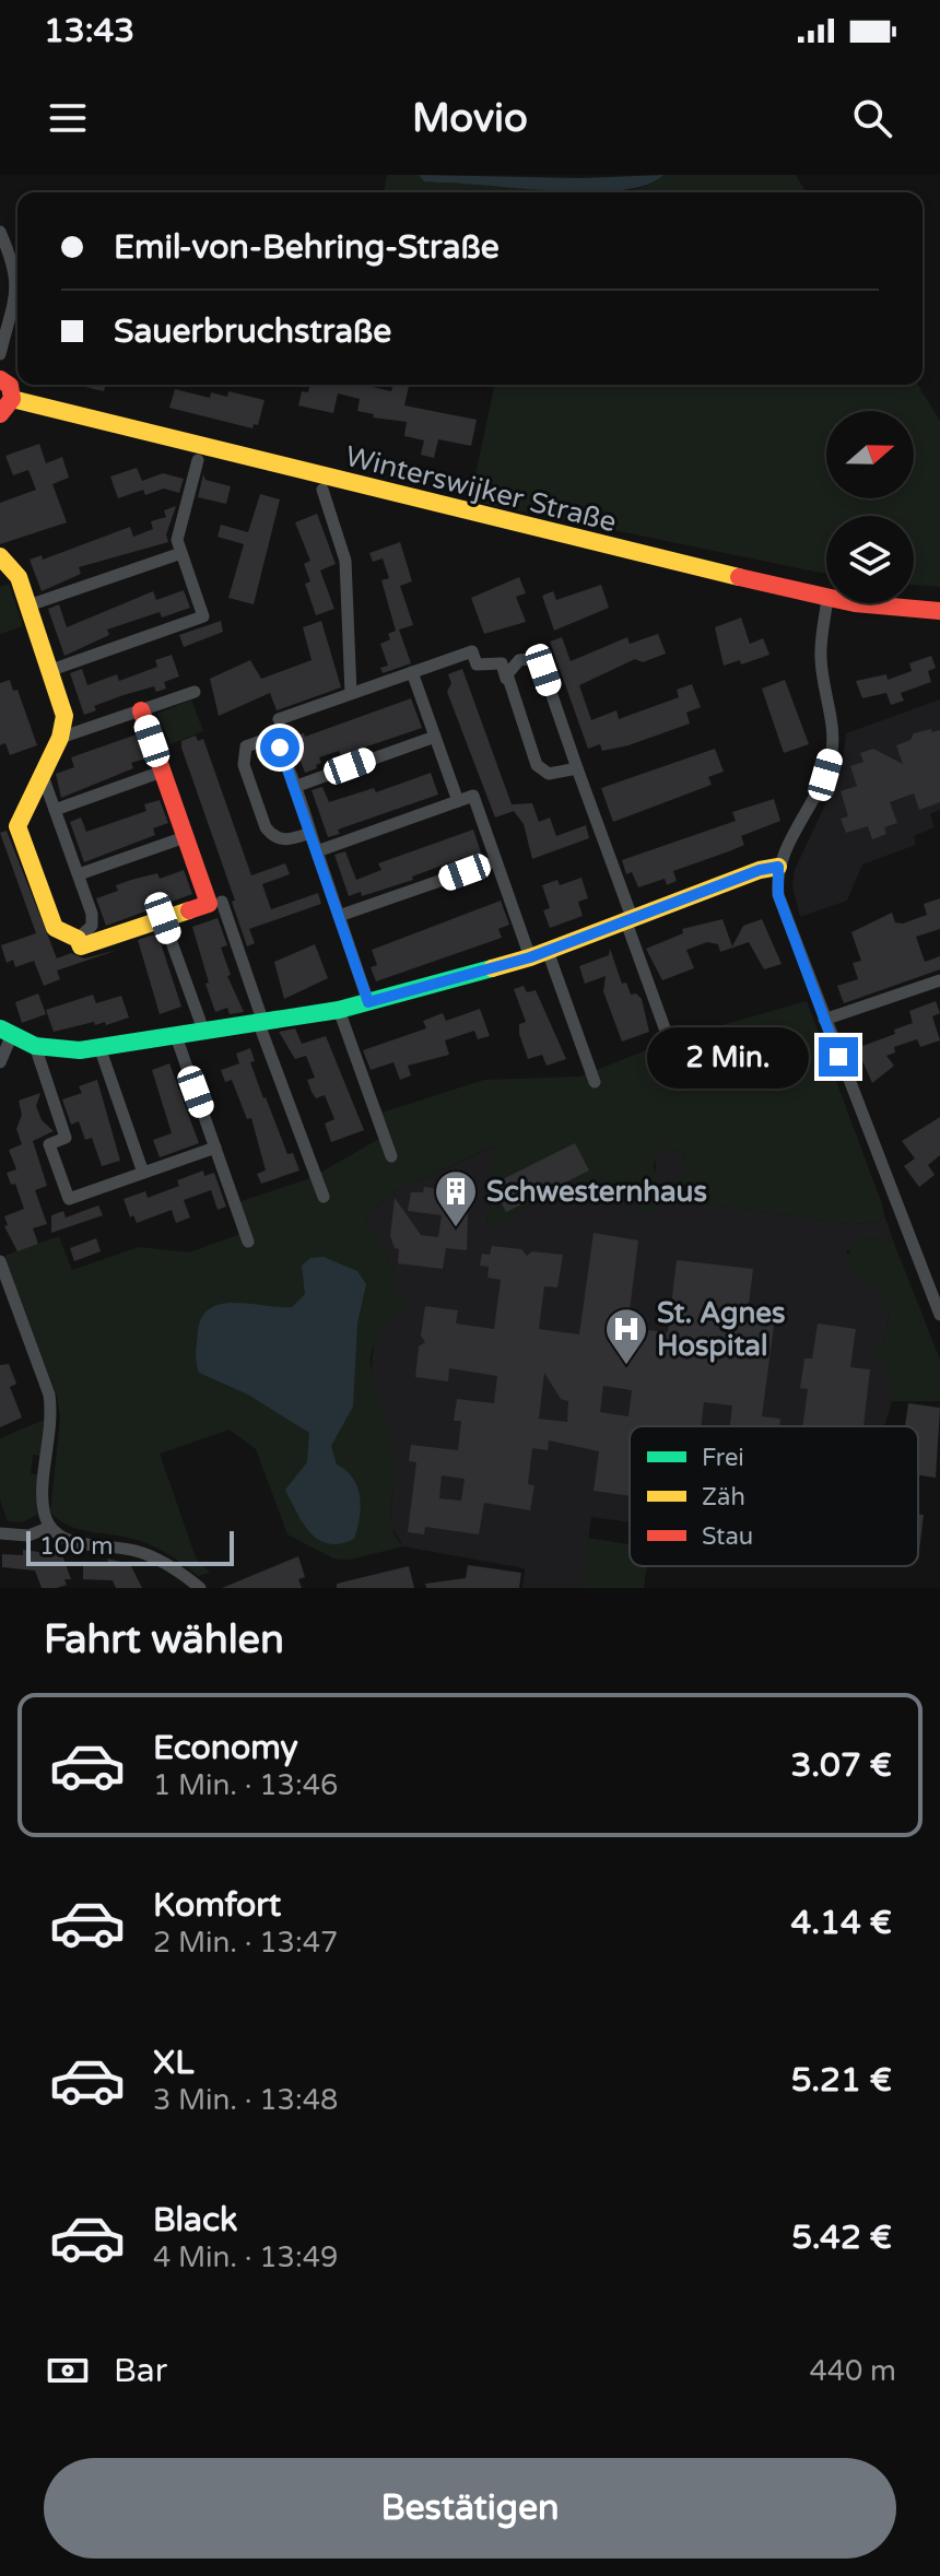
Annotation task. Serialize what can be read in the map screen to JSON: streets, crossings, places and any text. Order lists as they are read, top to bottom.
{
  "streets": {
    "street": ["Winterswijker Straße"]
  },
  "places": {
    "building": ["Schwesternhaus"],
    "hospital": ["St. Agnes Hospital"]
  },
  "legend": ["Frei", "Zäh", "Stau"],
  "scale_bar": "100 m",
  "north": "right",
  "page": {
    "status": "13:43",
    "header": "Movio",
    "banner": ["Emil-von-Behring-Straße", "Sauerbruchstraße"],
    "bubble": "2 Min.",
    "scale": "100 m",
    "heading": "Fahrt wählen",
    "list": [
      {
        "name": "Economy",
        "note": "1 Min. · 13:46",
        "value": "3.07 €"
      },
      {
        "name": "Komfort",
        "note": "2 Min. · 13:47",
        "value": "4.14 €"
      },
      {
        "name": "XL",
        "note": "3 Min. · 13:48",
        "value": "5.21 €"
      },
      {
        "name": "Black",
        "note": "4 Min. · 13:49",
        "value": "5.42 €"
      }
    ],
    "pay": ["Bar", "440 m"],
    "buttons": "Bestätigen"
  }
}
